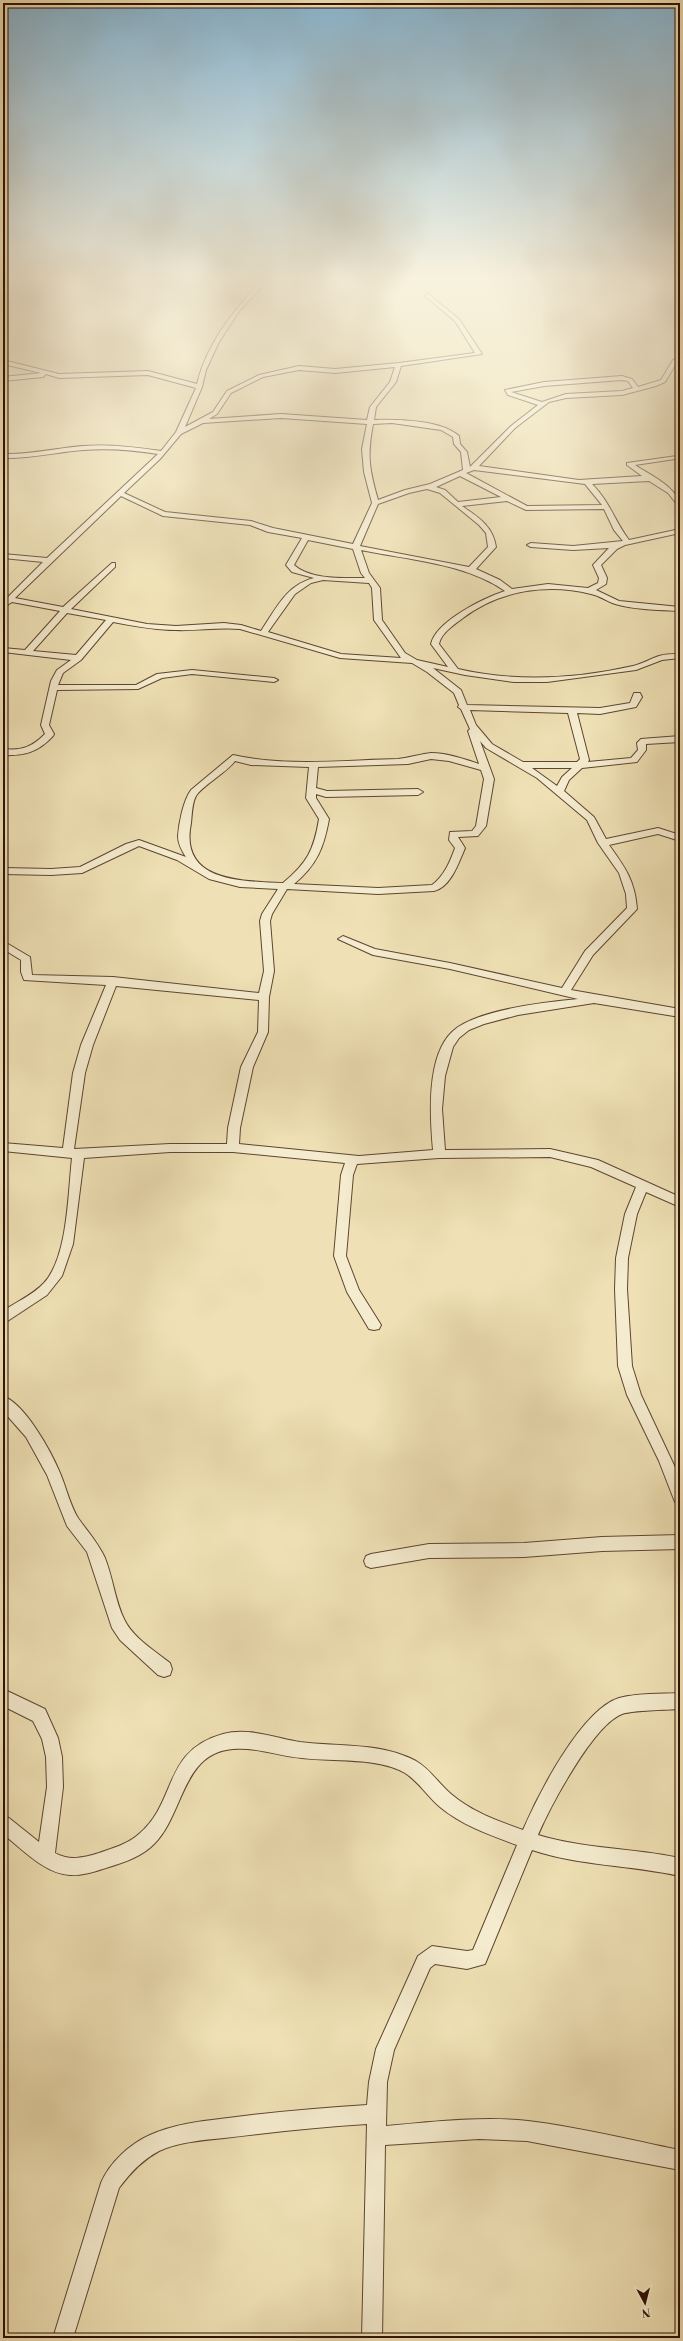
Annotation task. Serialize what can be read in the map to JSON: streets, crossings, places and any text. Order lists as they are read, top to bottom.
{
  "north": "bottom"
}
